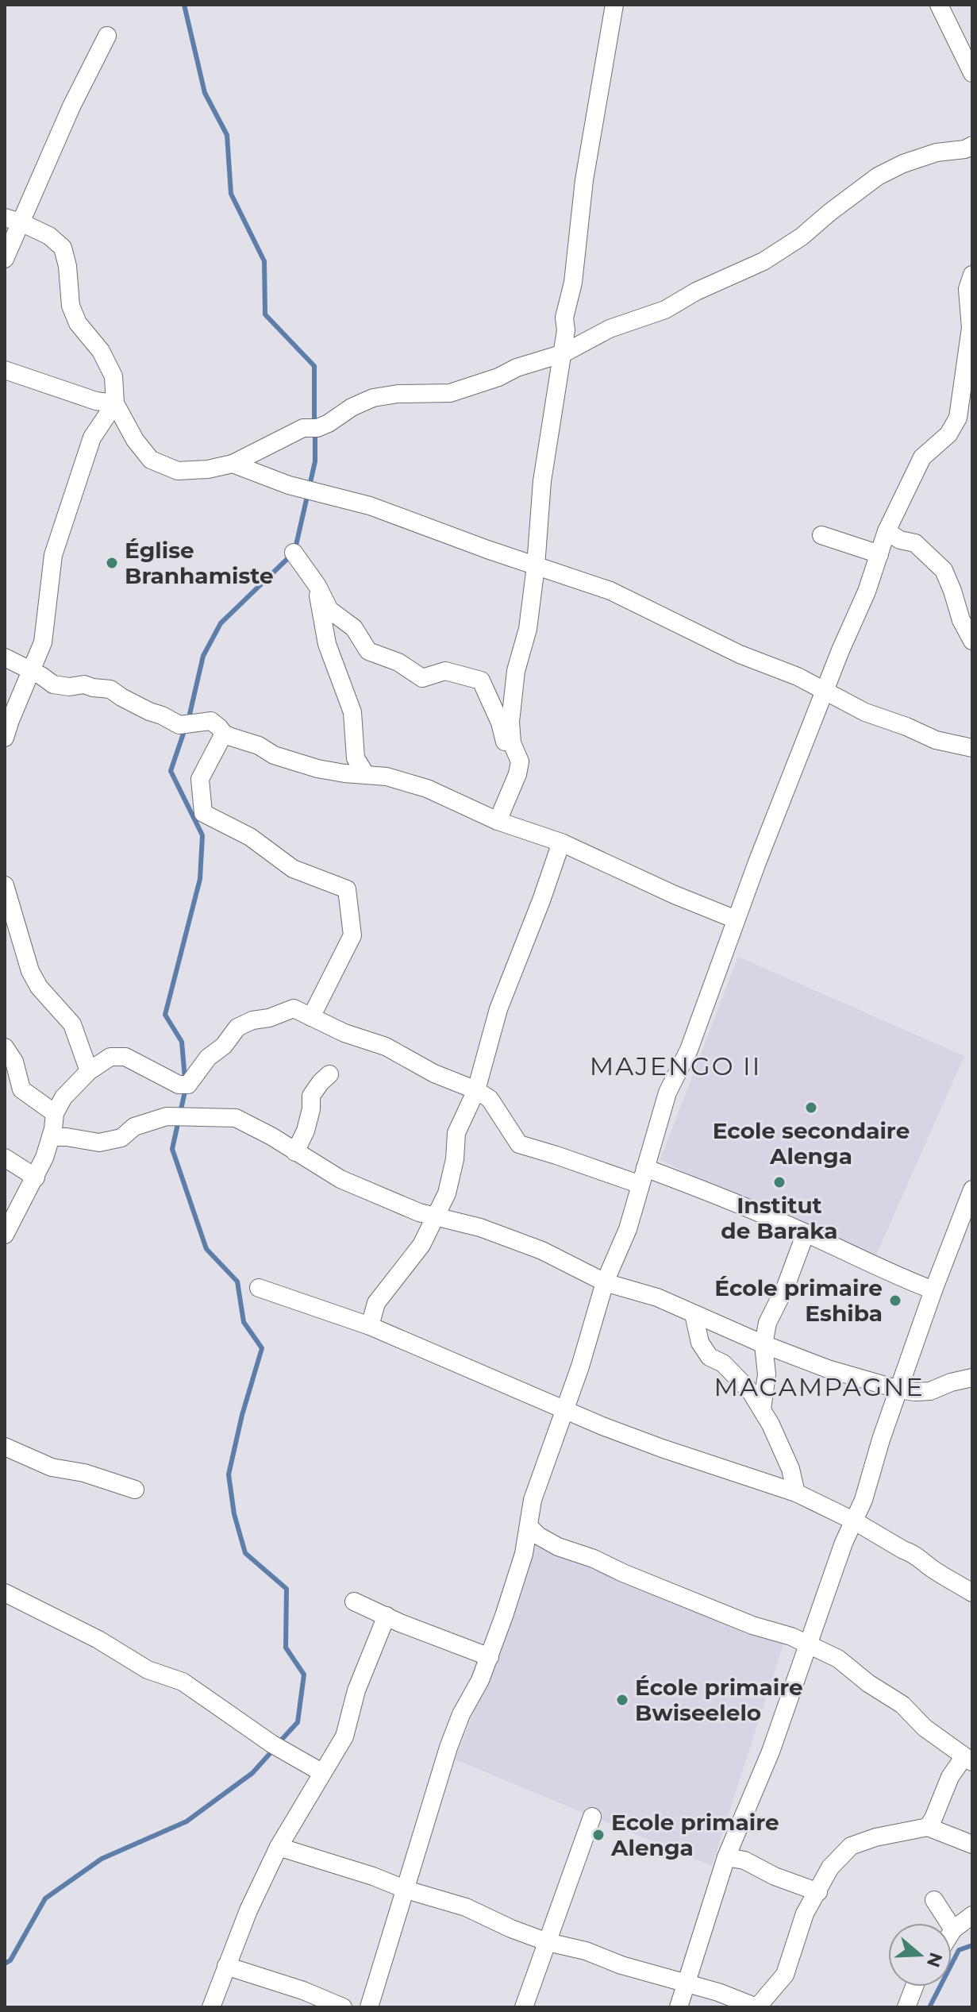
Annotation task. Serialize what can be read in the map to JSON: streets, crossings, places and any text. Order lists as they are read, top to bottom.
{
  "districts": ["MAJENGO II", "MACAMPAGNE"],
  "places": [
    "Église Branhamiste",
    "Ecole secondaire Alenga",
    "Institut de Baraka",
    "École primaire Eshiba",
    "École primaire Bwiseelelo",
    "Ecole primaire Alenga"
  ],
  "north": "right"
}
